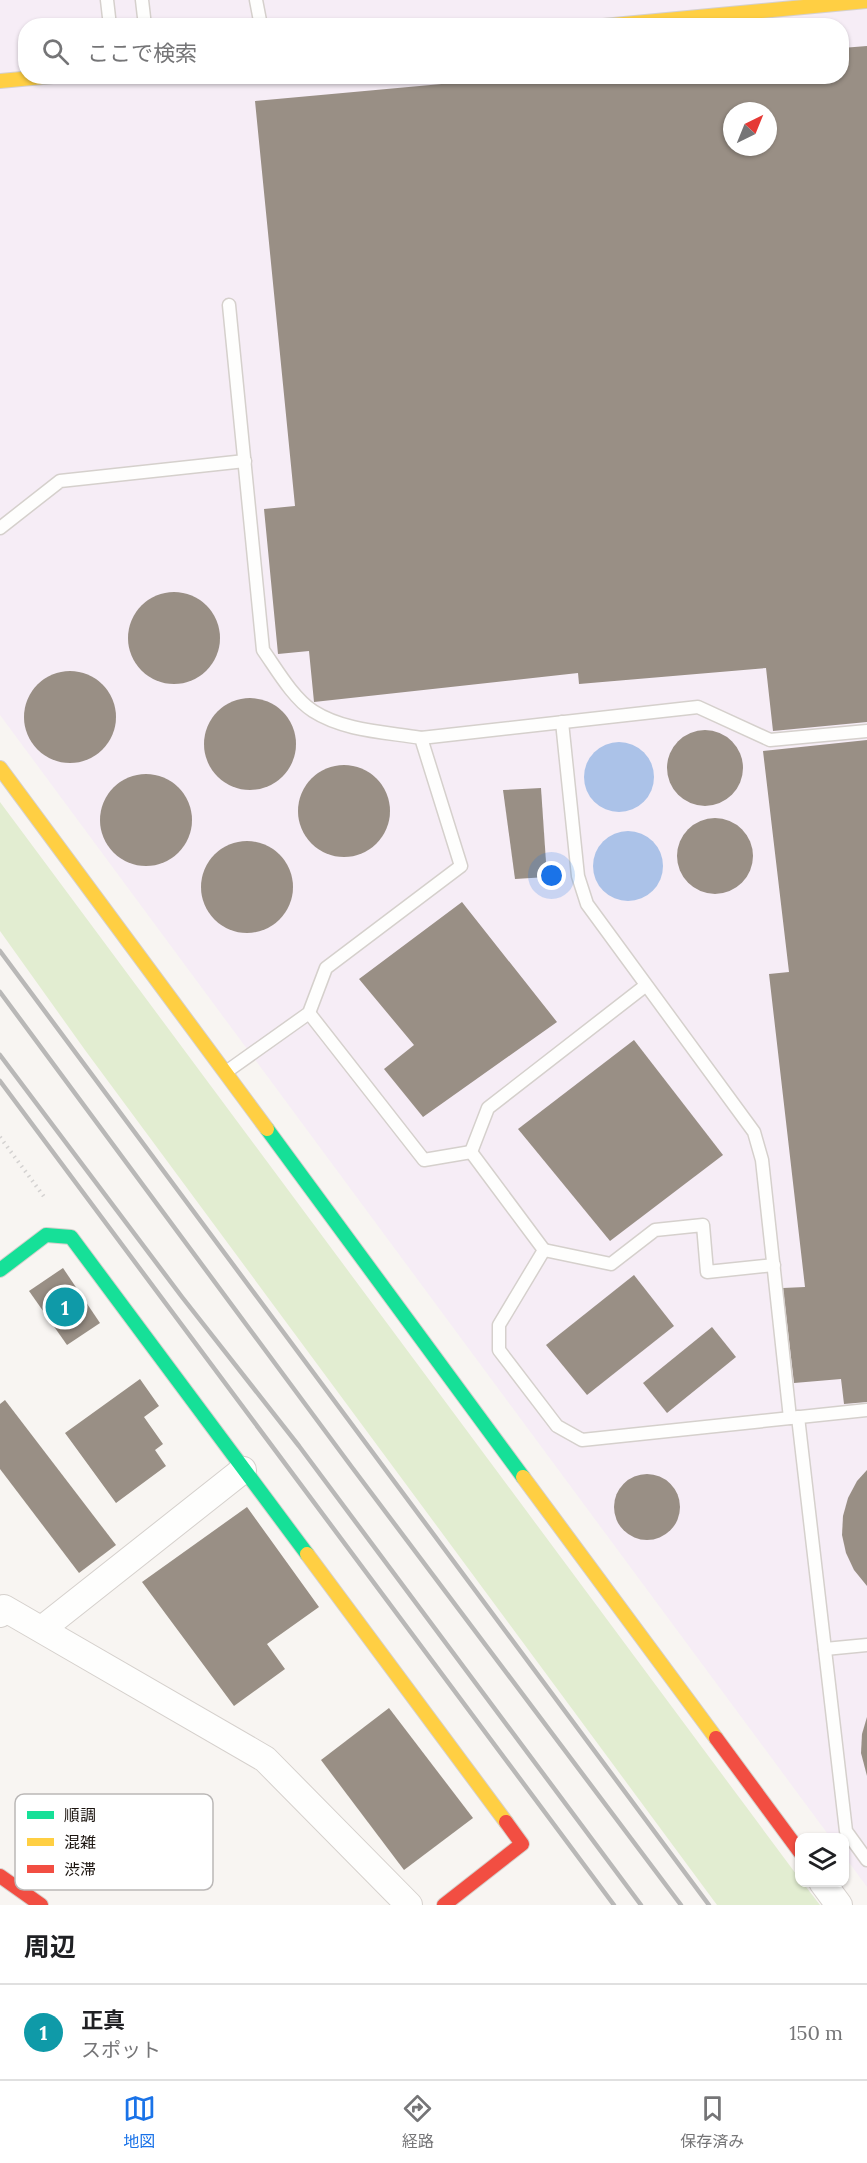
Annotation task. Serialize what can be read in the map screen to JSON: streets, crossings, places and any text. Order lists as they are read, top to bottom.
{
  "legend": ["順調", "混雑", "渋滞"],
  "north": "top right",
  "page": {
    "search": "ここで検索",
    "pins": "1",
    "heading": "周辺",
    "list": [
      {
        "mark": "1",
        "name": "正真",
        "note": "スポット",
        "value": "150 m"
      }
    ],
    "nav": ["地図", "経路", "保存済み"]
  }
}
